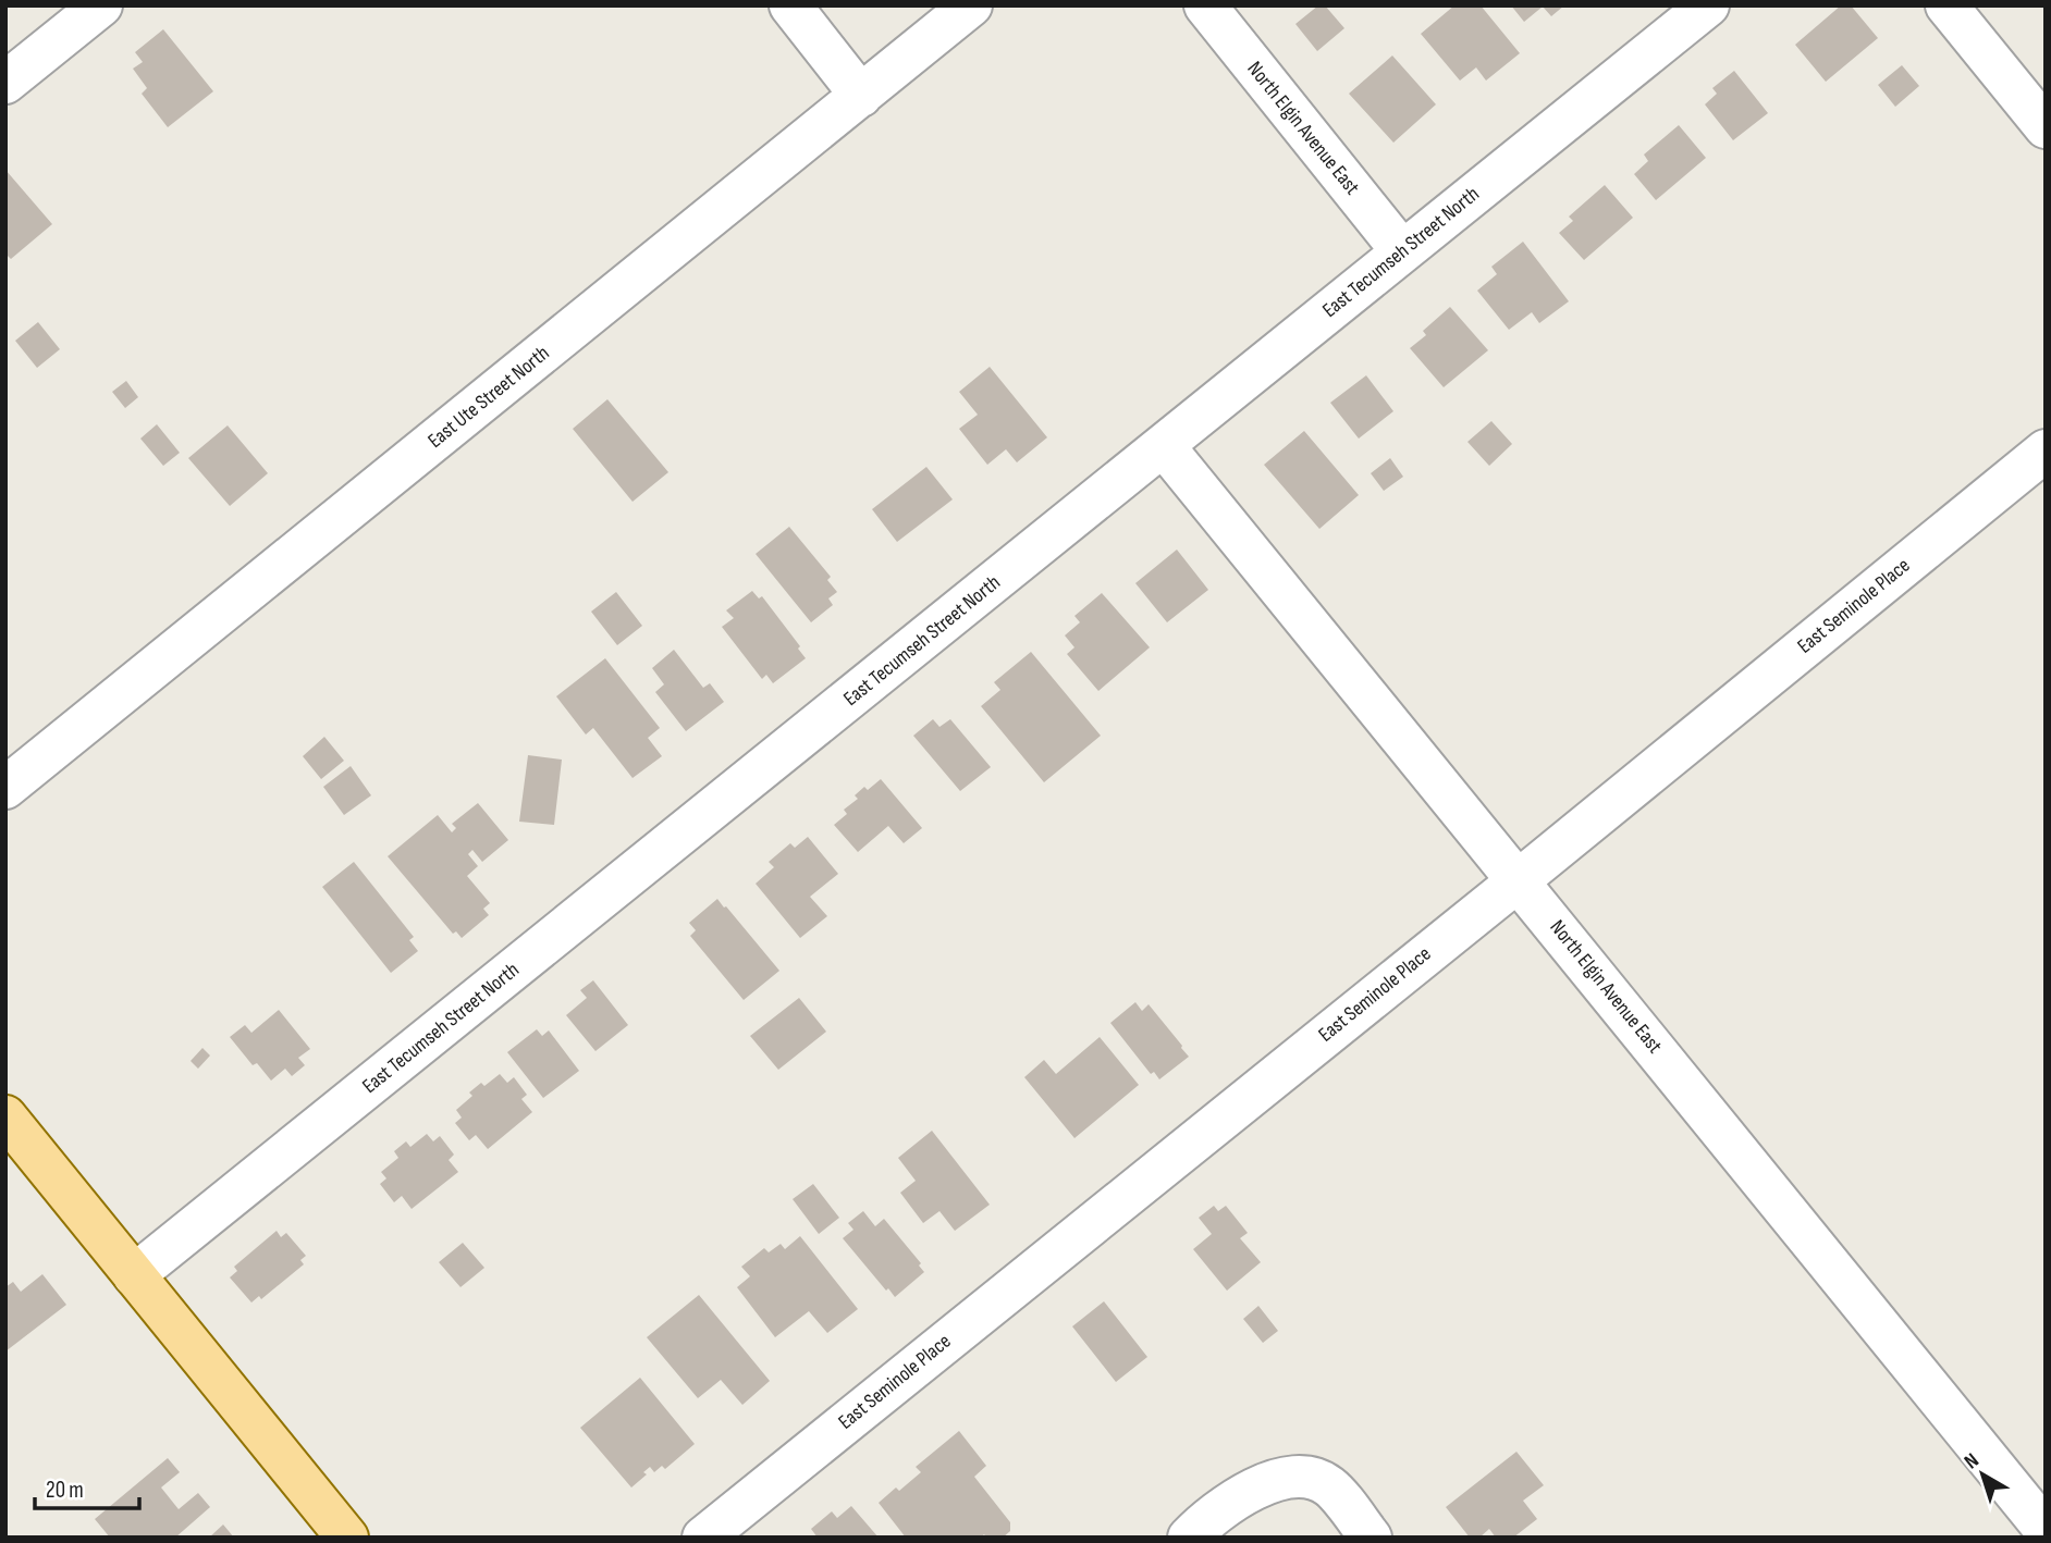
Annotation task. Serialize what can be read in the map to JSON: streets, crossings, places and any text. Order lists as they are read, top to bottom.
{
  "streets": {
    "street": [
      "North Elgin Avenue East",
      "East Tecumseh Street North",
      "East Ute Street North",
      "East Seminole Place"
    ]
  },
  "crossings": [
    ["North Elgin Avenue East", "East Tecumseh Street North"],
    ["North Elgin Avenue East", "East Seminole Place"]
  ],
  "scale_bar": "20 m",
  "north": "top left"
}
